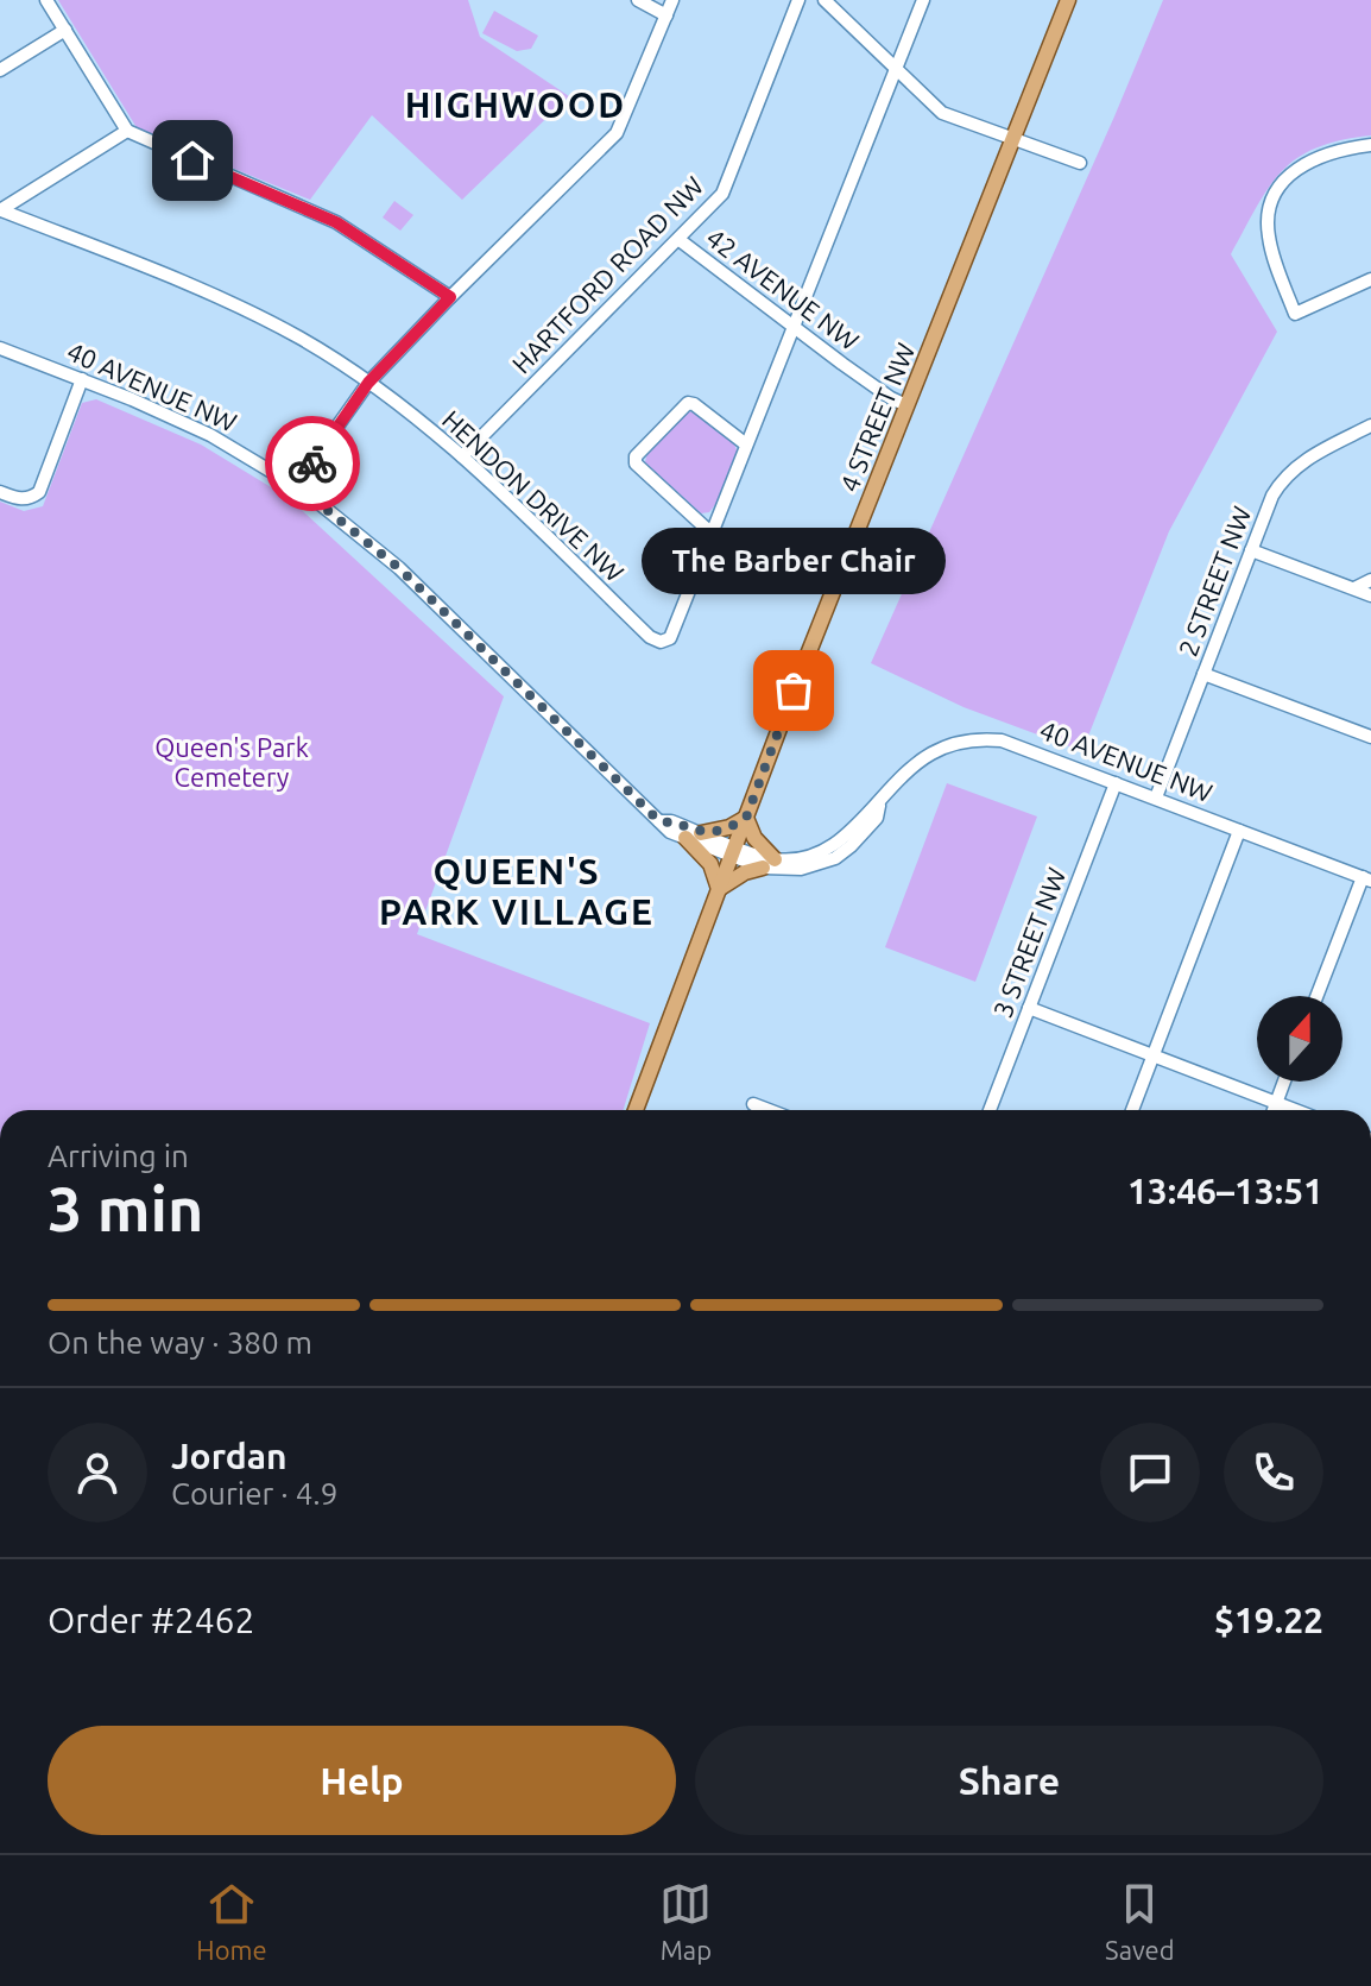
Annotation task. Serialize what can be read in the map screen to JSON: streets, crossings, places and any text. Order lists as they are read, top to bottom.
{
  "streets": {
    "main road": ["4 STREET NW"],
    "street": [
      "HARTFORD ROAD NW",
      "42 AVENUE NW",
      "40 AVENUE NW",
      "HENDON DRIVE NW",
      "2 STREET NW",
      "3 STREET NW"
    ]
  },
  "crossings": [
    ["HARTFORD ROAD NW", "42 AVENUE NW"],
    ["HARTFORD ROAD NW", "HENDON DRIVE NW"],
    ["42 AVENUE NW", "4 STREET NW"],
    ["42 AVENUE NW", "HENDON DRIVE NW"],
    ["40 AVENUE NW", "4 STREET NW"],
    ["40 AVENUE NW", "2 STREET NW"],
    ["40 AVENUE NW", "3 STREET NW"]
  ],
  "districts": ["HIGHWOOD", "QUEEN'S PARK VILLAGE"],
  "parks": ["Queen's Park Cemetery"],
  "places": ["The Barber Chair"],
  "north": "top",
  "page": {
    "bubble": "The Barber Chair",
    "heading": ["3 min", "Arriving in", "13:46–13:51"],
    "panel": [
      "Jordan",
      "Courier · 4.9",
      "Order #2462",
      "$19.22"
    ],
    "bar": "On the way · 380 m",
    "buttons": ["Help", "Share"],
    "tabs": ["Home", "Map", "Saved"]
  }
}
